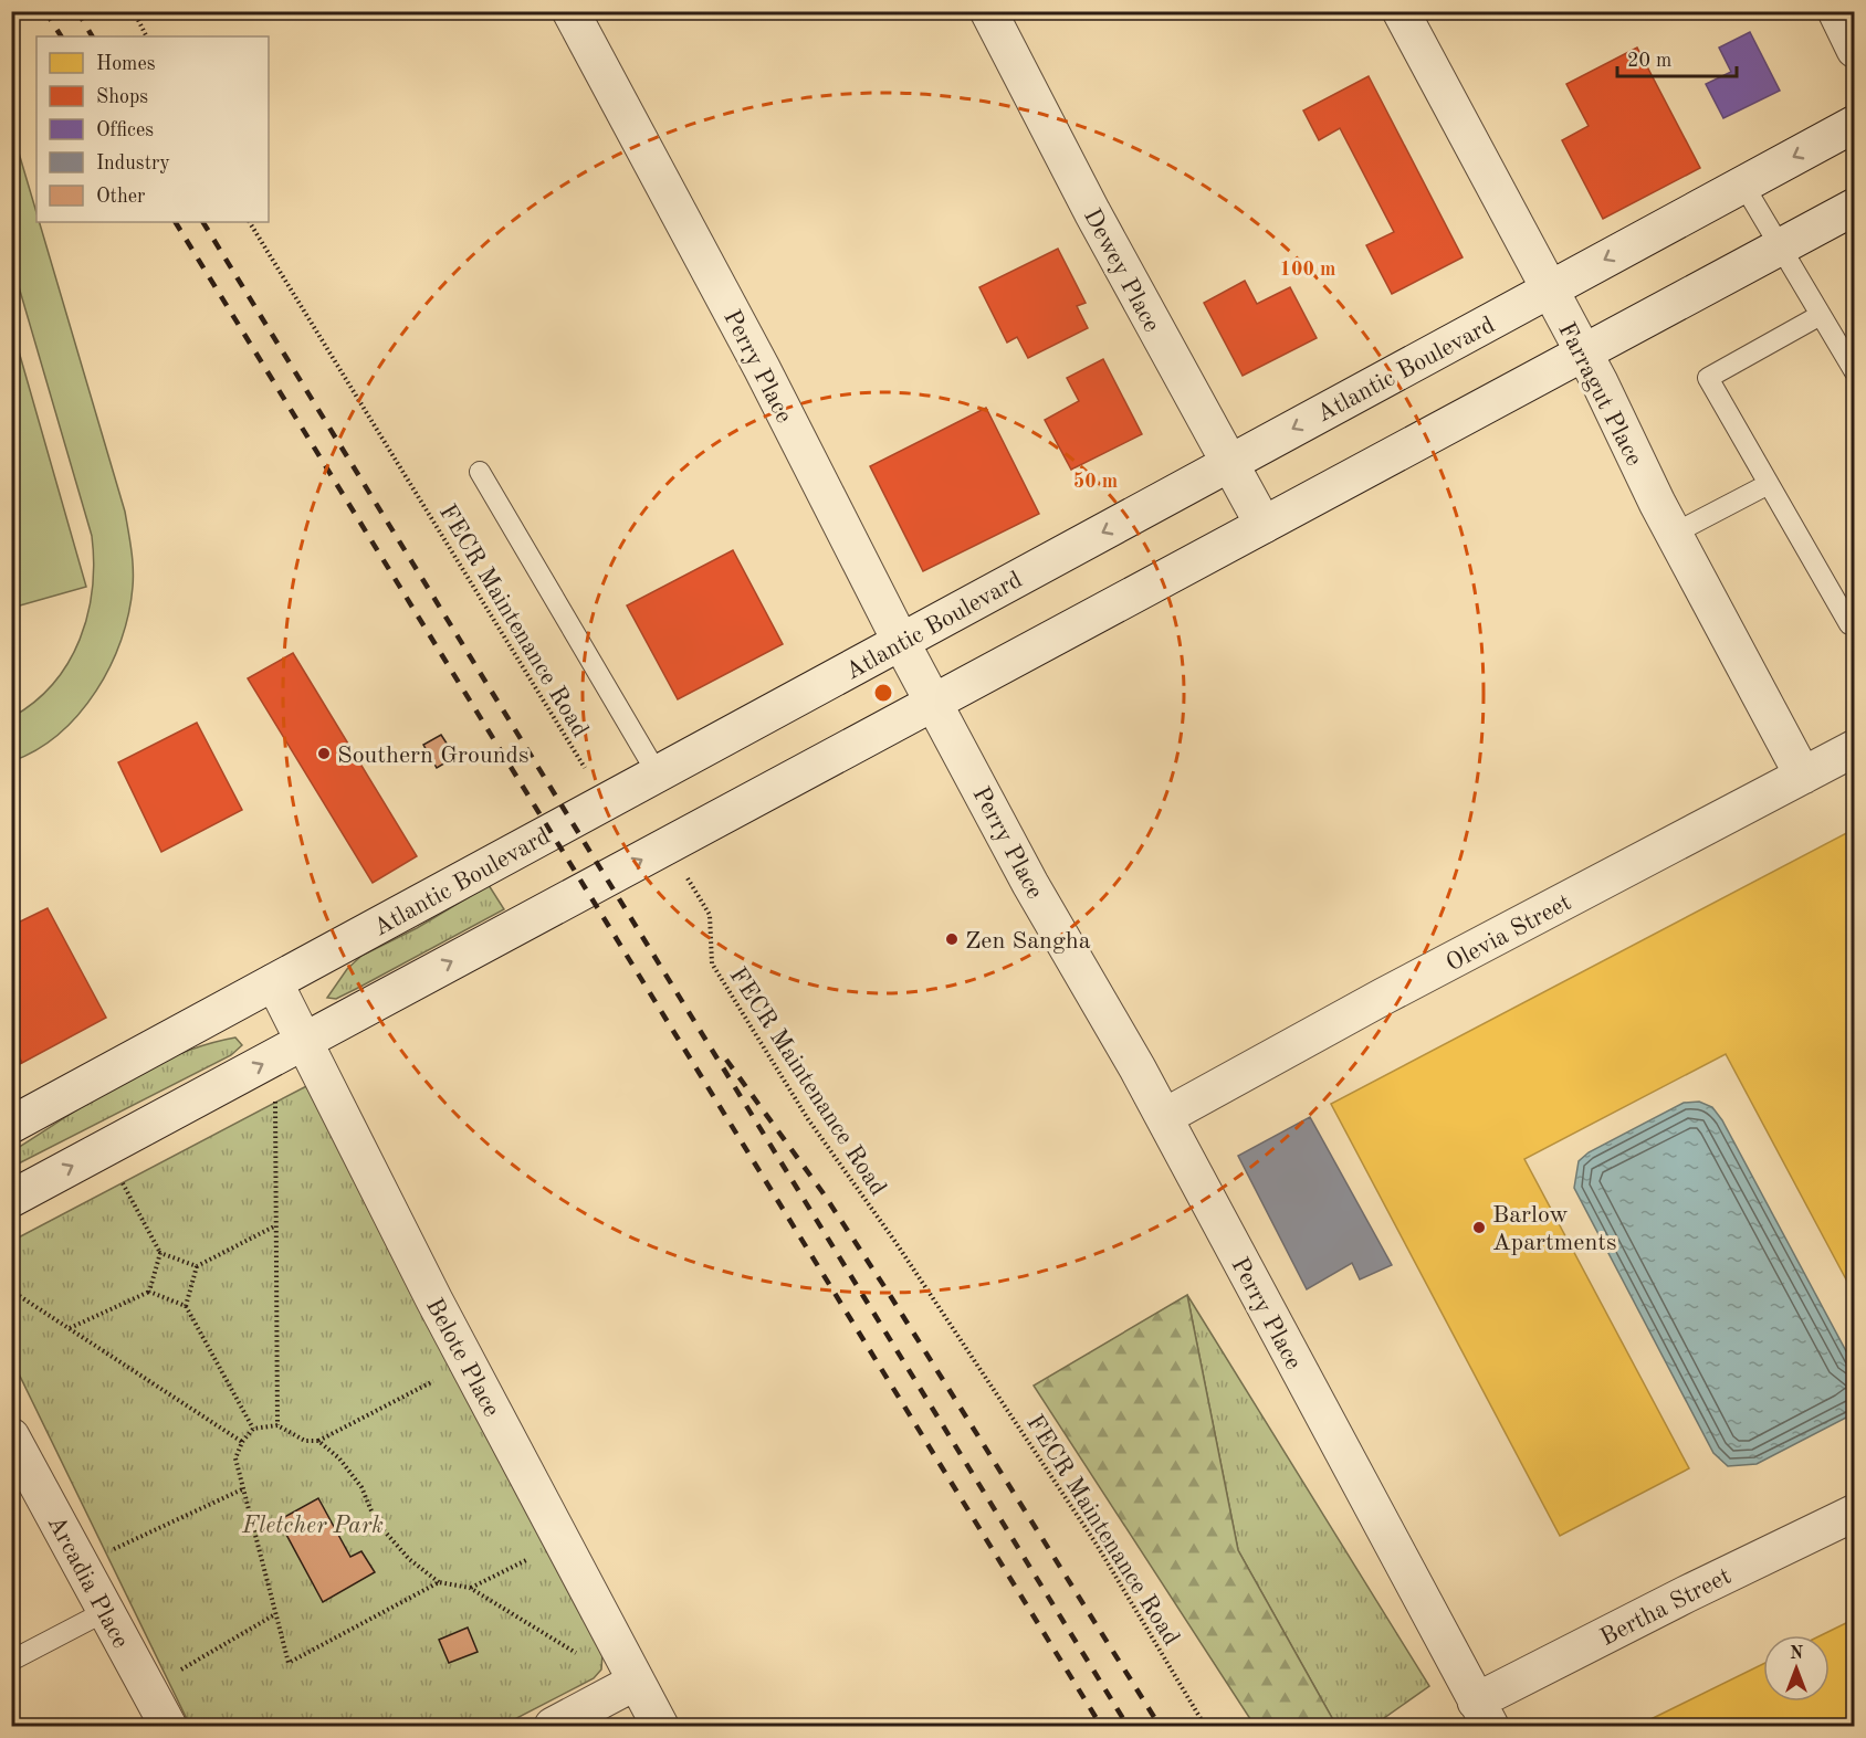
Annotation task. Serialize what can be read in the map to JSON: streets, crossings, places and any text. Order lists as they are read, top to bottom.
{
  "streets": {
    "street": [
      "Dewey Place",
      "Perry Place",
      "Atlantic Boulevard",
      "Farragut Place",
      "Olevia Street",
      "Belote Place",
      "Arcadia Place",
      "Bertha Street"
    ],
    "path": ["FECR Maintenance Road"]
  },
  "crossings": [
    ["Dewey Place", "Atlantic Boulevard"],
    ["Perry Place", "Atlantic Boulevard"],
    ["Perry Place", "Olevia Street"],
    ["Perry Place", "Bertha Street"],
    ["Atlantic Boulevard", "Farragut Place"],
    ["Atlantic Boulevard", "FECR Maintenance Road"],
    ["Atlantic Boulevard", "Belote Place"],
    ["Farragut Place", "Olevia Street"]
  ],
  "parks": ["Fletcher Park"],
  "places": ["Southern Grounds", "Zen Sangha", "Barlow Apartments"],
  "legend": [
    "Homes",
    "Shops",
    "Offices",
    "Industry",
    "Other"
  ],
  "scale_bar": "20 m",
  "north": "top",
  "rings": ["100 m", "50 m"]
}
